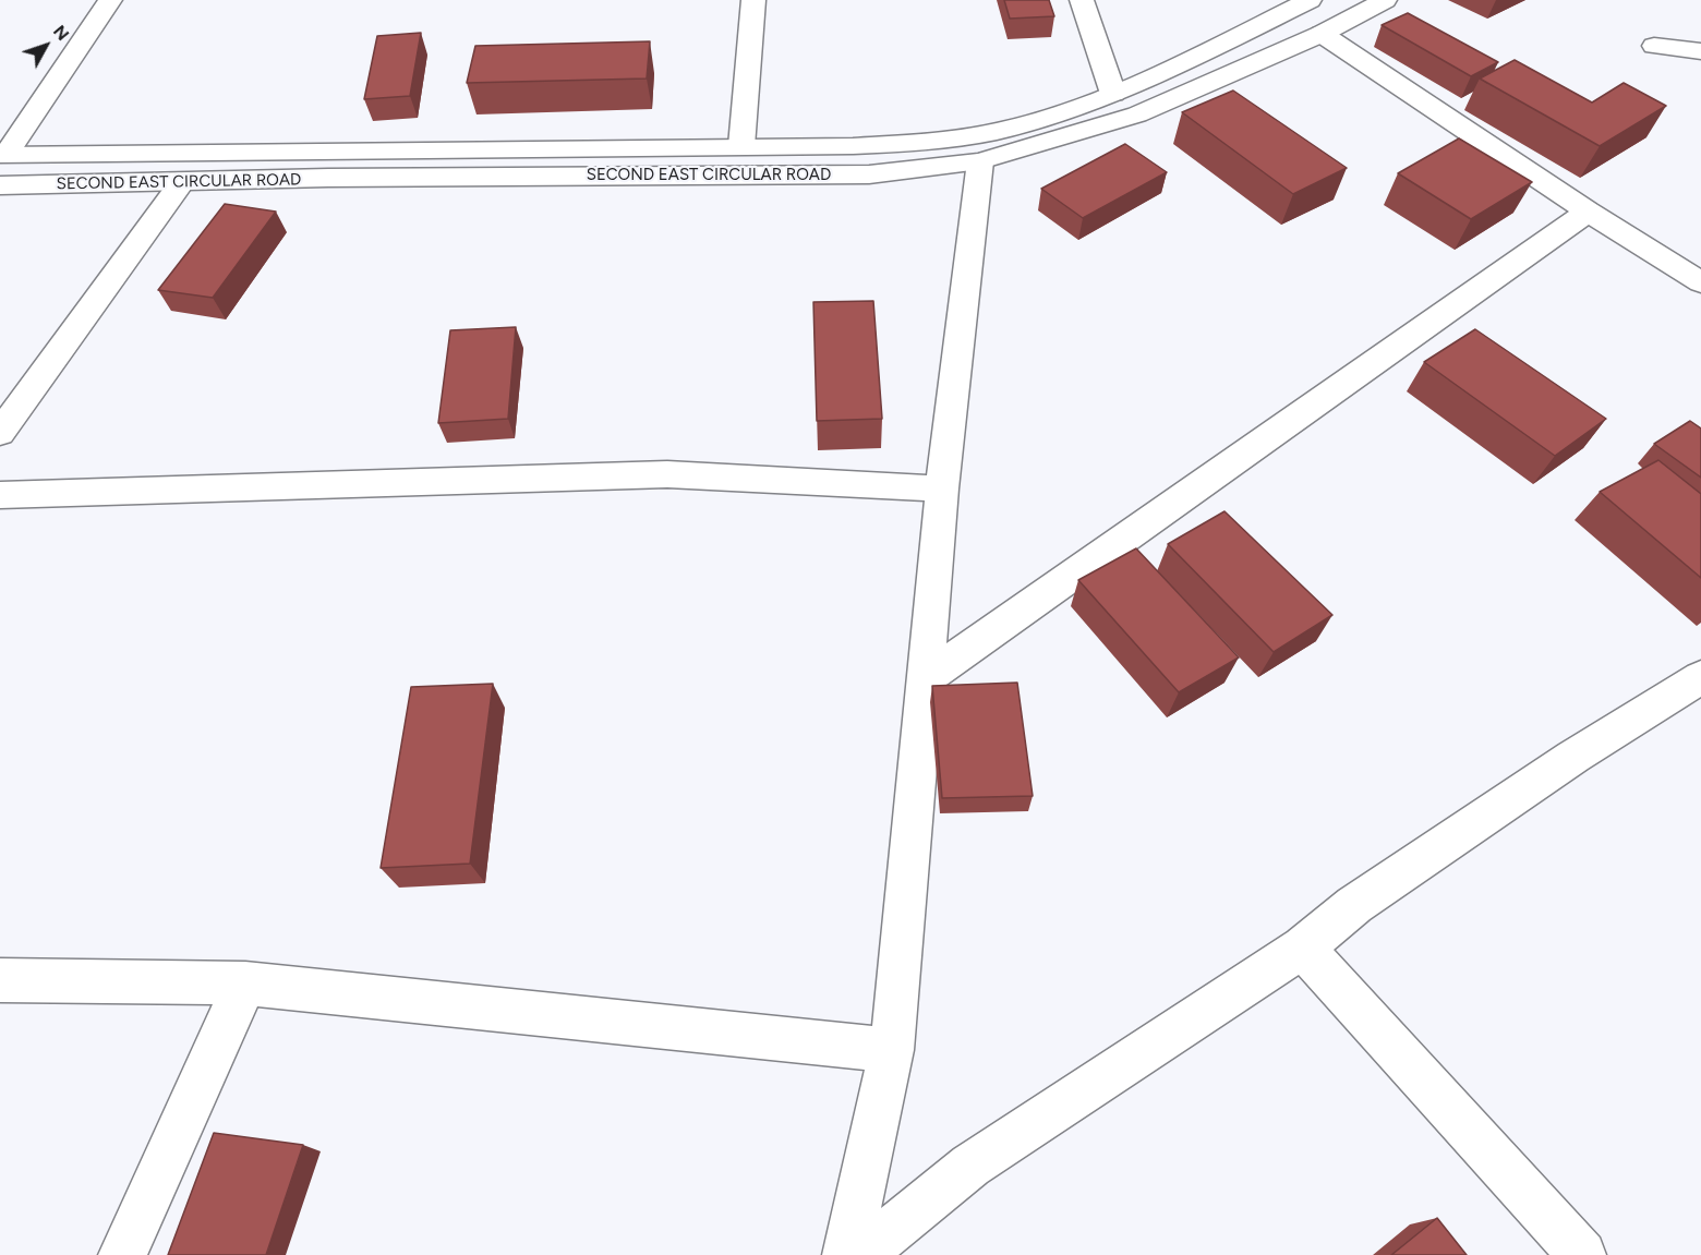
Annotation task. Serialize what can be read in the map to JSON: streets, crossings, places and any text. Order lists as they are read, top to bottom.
{
  "streets": {
    "street": ["SECOND EAST CIRCULAR ROAD"]
  },
  "north": "top right"
}
